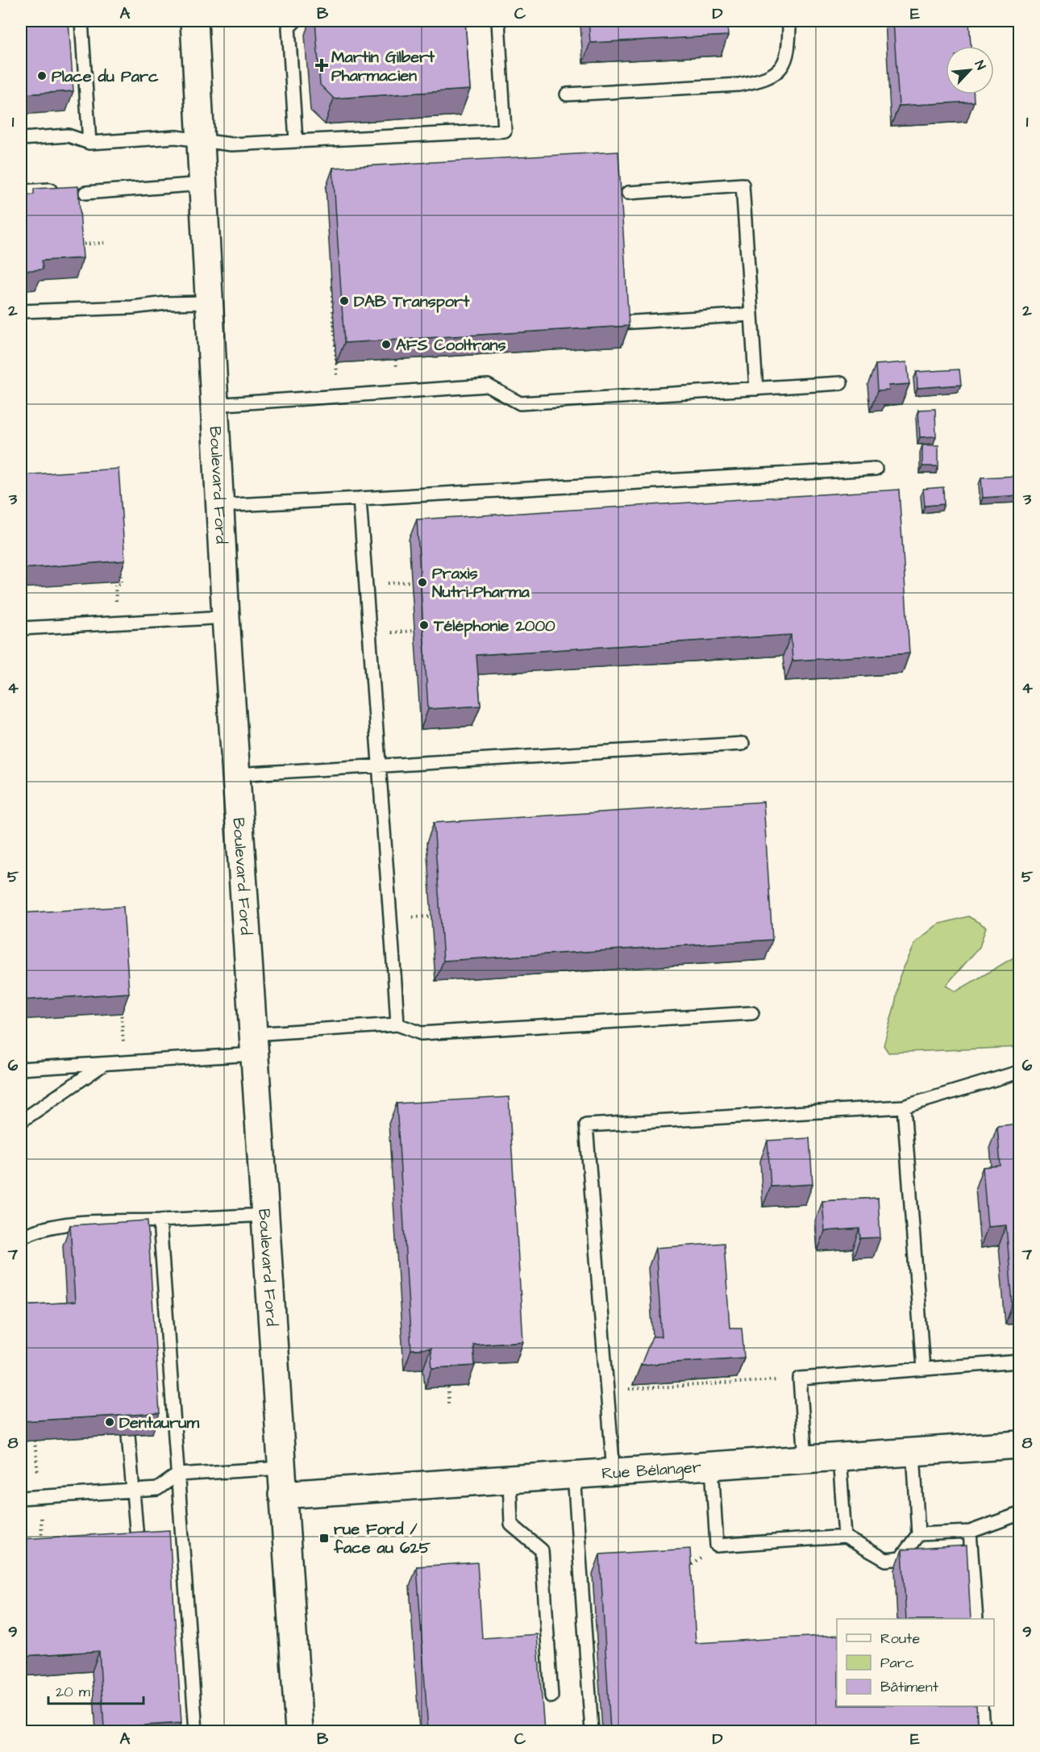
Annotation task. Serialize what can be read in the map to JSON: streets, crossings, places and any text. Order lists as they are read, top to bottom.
{
  "streets": {
    "street": ["Boulevard Ford", "Rue Bélanger"]
  },
  "crossings": [
    ["Boulevard Ford", "Rue Bélanger"]
  ],
  "places": {
    "health": ["Martin Gilbert Pharmacien"],
    "other": [
      "Place du Parc",
      "DAB Transport",
      "AFS Cooltrans",
      "Praxis Nutri-Pharma",
      "Téléphonie 2000",
      "Dentaurum"
    ],
    "transit": ["rue Ford / face au 625"]
  },
  "legend": ["Route", "Parc", "Bâtiment"],
  "scale_bar": "20 m",
  "north": "top right",
  "grid": {
    "columns": [
      "A",
      "B",
      "C",
      "D",
      "E"
    ],
    "rows": [
      "1",
      "2",
      "3",
      "4",
      "5",
      "6",
      "7",
      "8",
      "9"
    ]
  }
}
